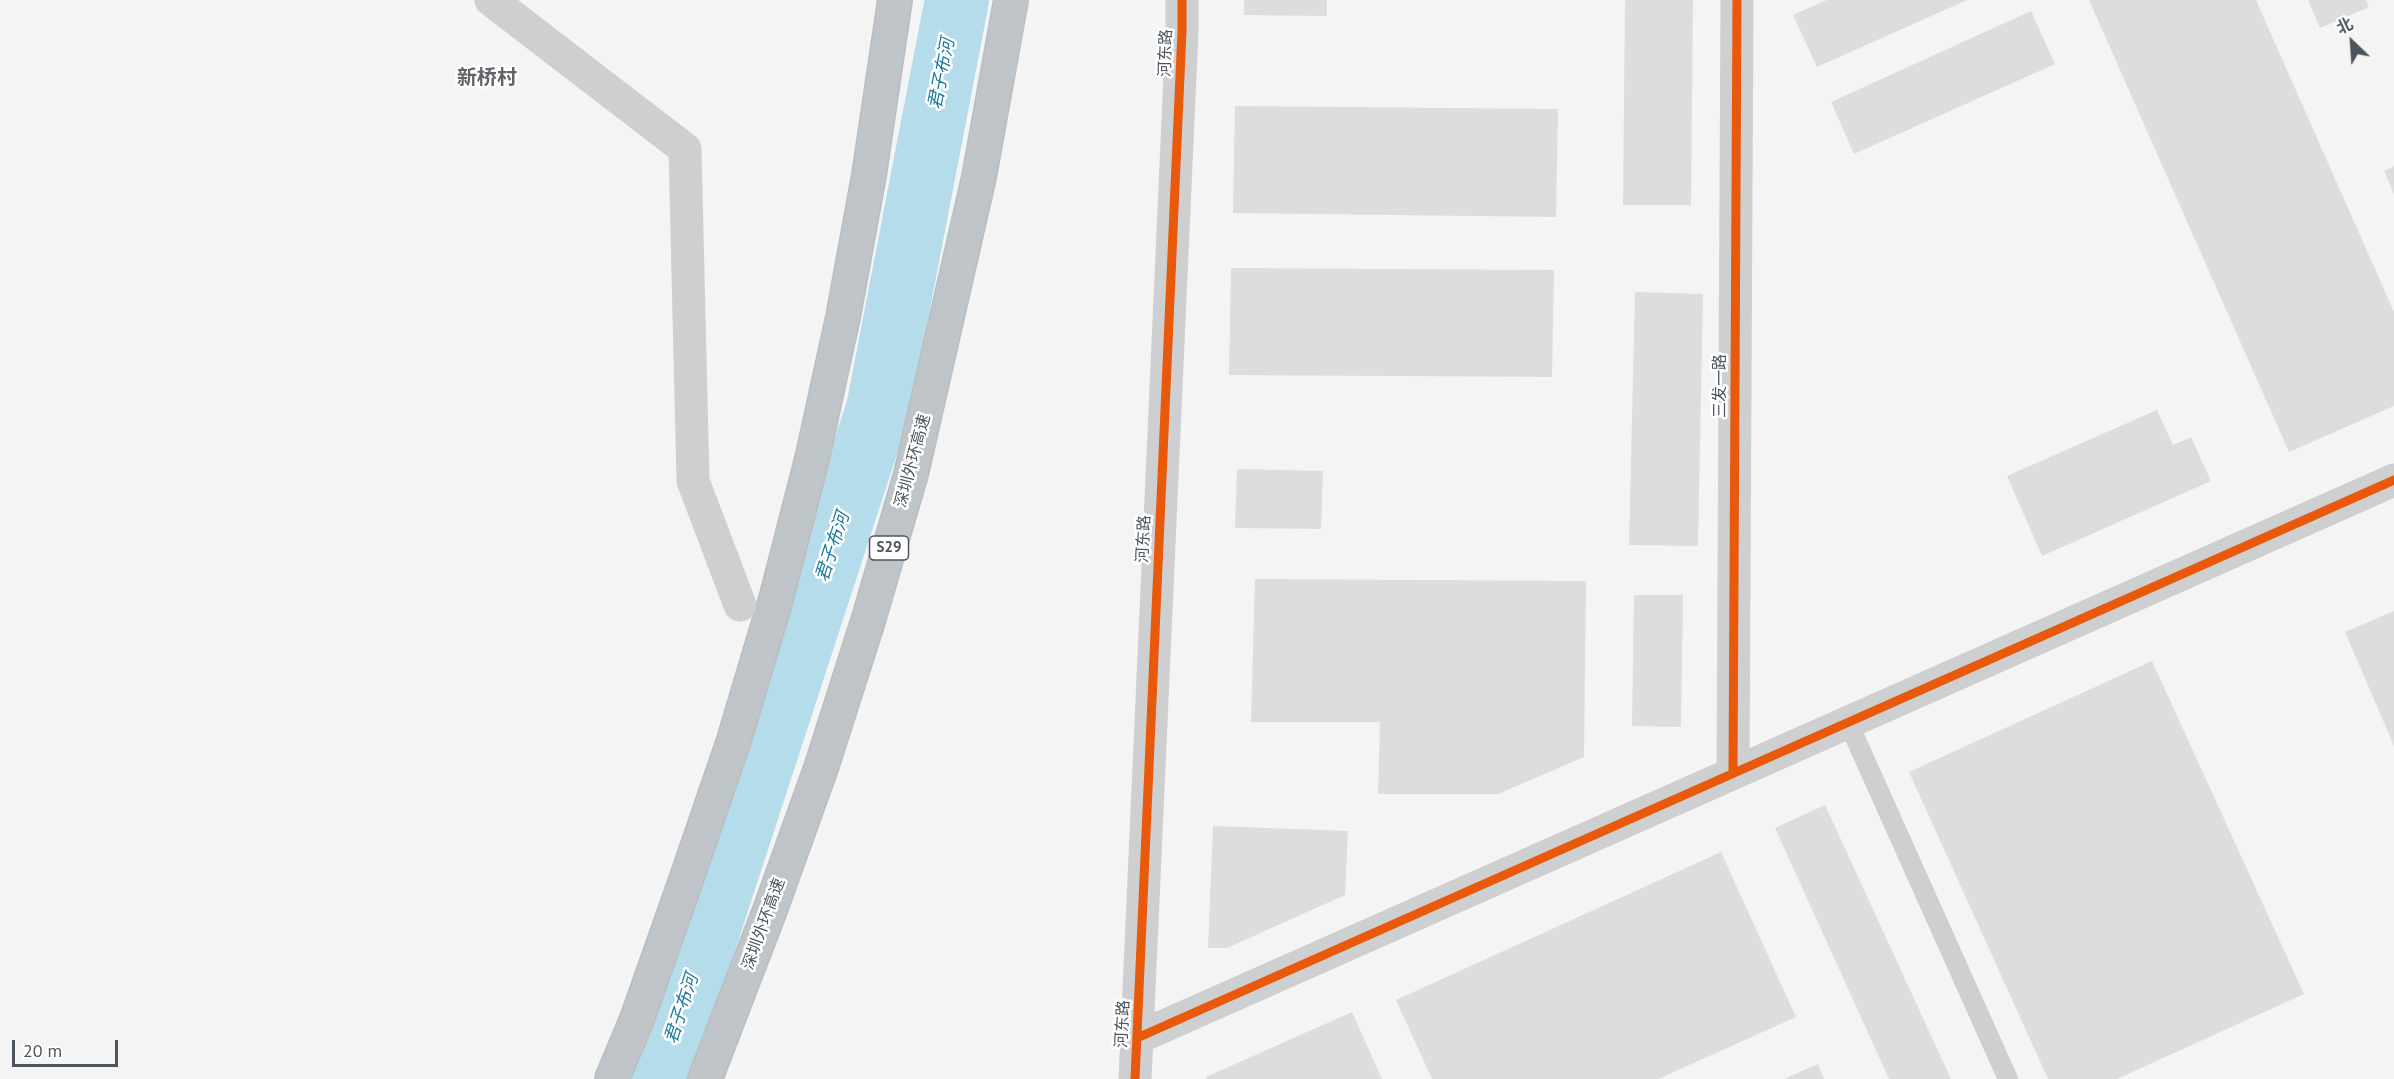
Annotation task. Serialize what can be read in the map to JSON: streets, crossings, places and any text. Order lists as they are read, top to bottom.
{
  "streets": {
    "highway": ["深圳外环高速", "S29"],
    "street": ["河东路", "三发一路"]
  },
  "districts": ["新桥村"],
  "water": ["君子布河"],
  "scale_bar": "20 m",
  "north": "top left"
}
